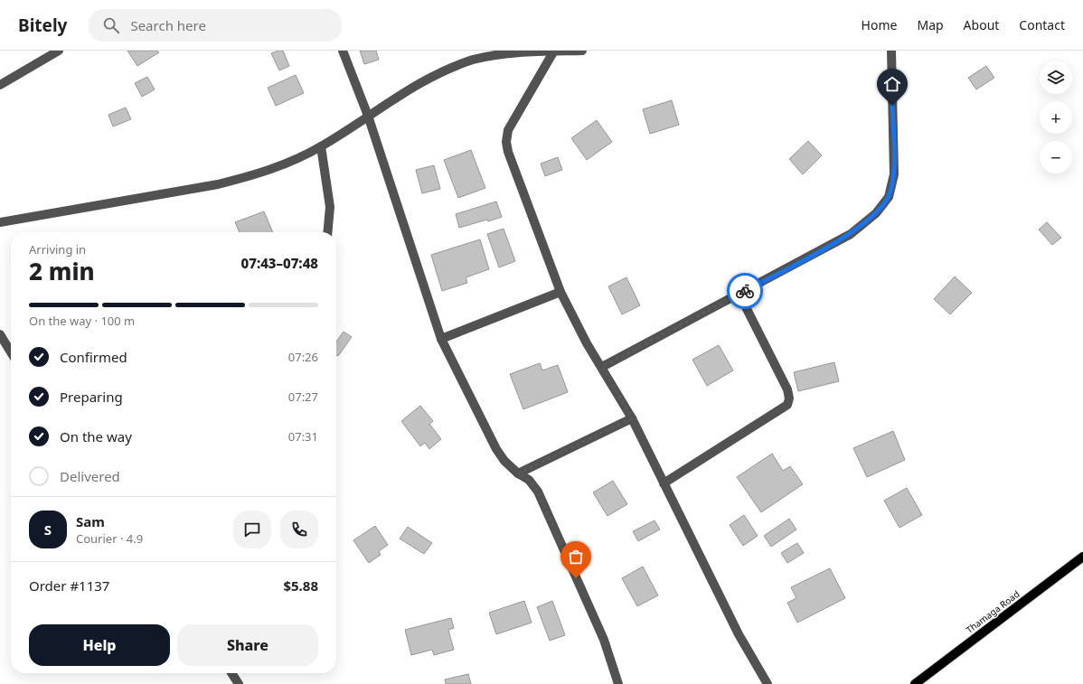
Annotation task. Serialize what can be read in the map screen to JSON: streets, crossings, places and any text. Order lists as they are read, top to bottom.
{
  "streets": {
    "main road": ["Thamaga Road"]
  },
  "page": {
    "header": "Bitely",
    "search": "Search here",
    "nav": [
      "Home",
      "Map",
      "About",
      "Contact"
    ],
    "map_buttons": ["+", "−"],
    "heading": ["2 min", "Arriving in", "07:43–07:48"],
    "panel": [
      "Sam",
      "Courier · 4.9",
      "Order #1137",
      "$5.88"
    ],
    "bar": "On the way · 100 m",
    "list": [
      ["Confirmed", "07:26"],
      ["Preparing", "07:27"],
      ["On the way", "07:31"],
      "Delivered"
    ],
    "round": "S",
    "buttons": ["Help", "Share"]
  }
}
